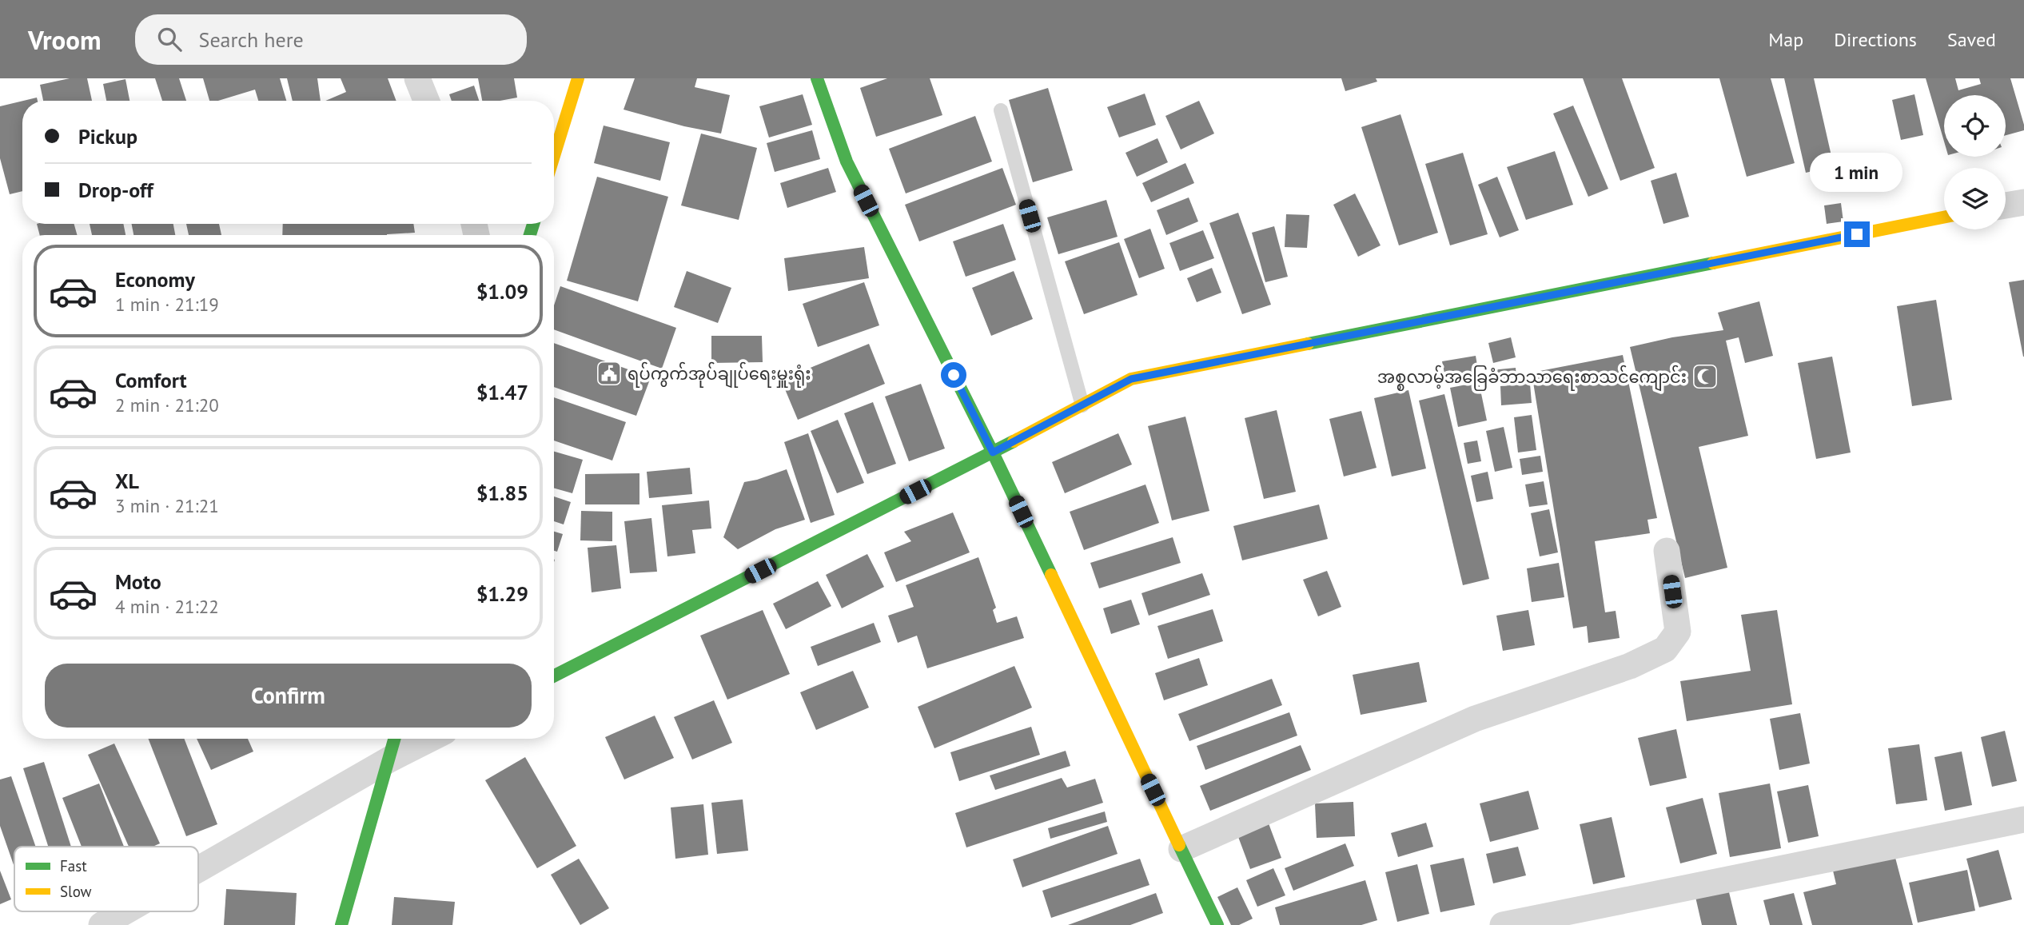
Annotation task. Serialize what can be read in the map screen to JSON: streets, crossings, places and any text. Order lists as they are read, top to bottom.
{
  "places": {
    "public building": ["ရပ်ကွက်အုပ်ချုပ်ရေးမှူးရုံး"],
    "mosque": ["အစ္စလာမ့်အခြေခံဘာသာရေးစာသင်ကျောင်း"]
  },
  "legend": ["Fast", "Slow"],
  "page": {
    "header": "Vroom",
    "search": "Search here",
    "nav": ["Map", "Directions", "Saved"],
    "banner": ["Pickup", "Drop-off"],
    "bubble": "1 min",
    "list": [
      {
        "name": "Economy",
        "note": "1 min · 21:19",
        "value": "$1.09"
      },
      {
        "name": "Comfort",
        "note": "2 min · 21:20",
        "value": "$1.47"
      },
      {
        "name": "XL",
        "note": "3 min · 21:21",
        "value": "$1.85"
      },
      {
        "name": "Moto",
        "note": "4 min · 21:22",
        "value": "$1.29"
      }
    ],
    "buttons": "Confirm"
  }
}
